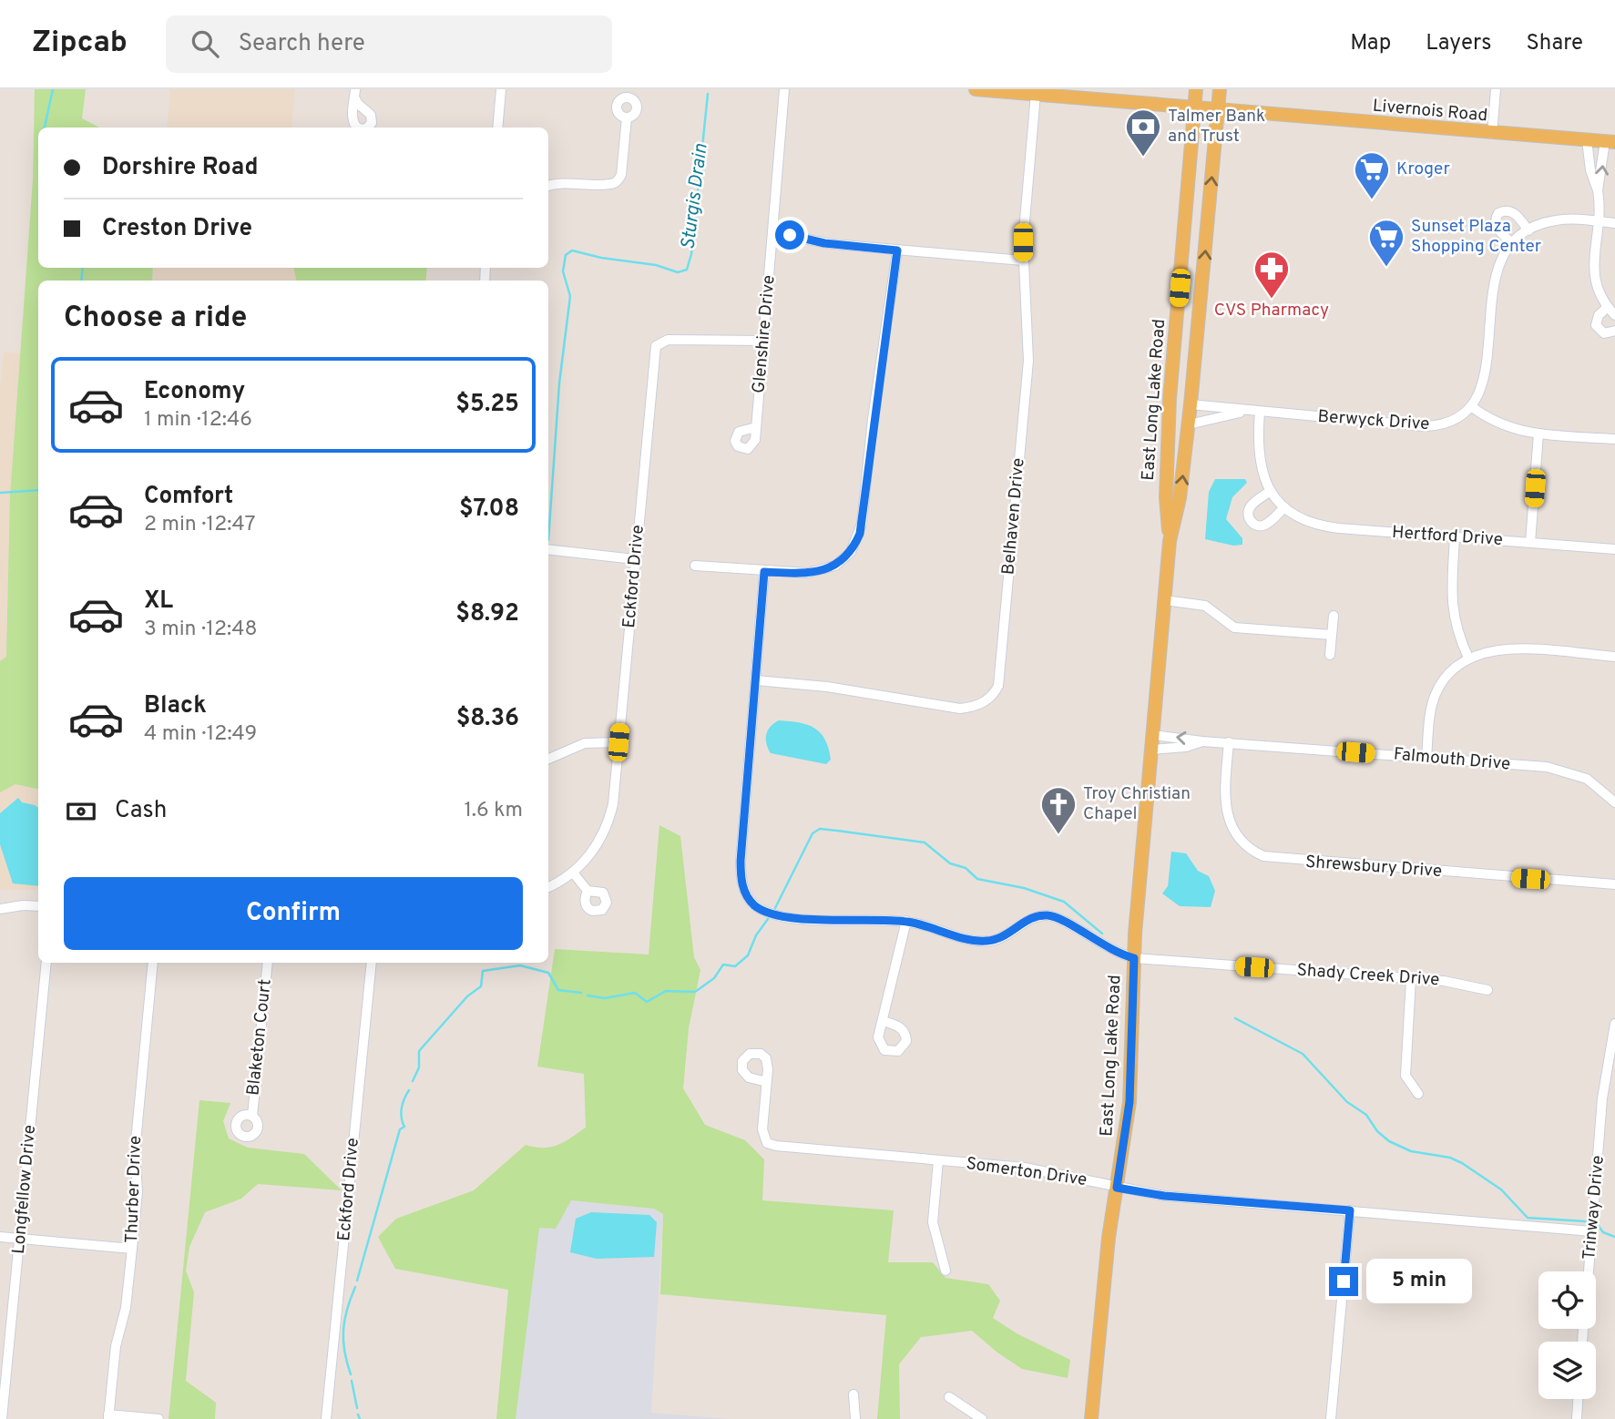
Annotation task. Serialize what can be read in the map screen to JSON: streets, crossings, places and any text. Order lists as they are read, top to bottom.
{
  "streets": {
    "main road": ["Livernois Road", "East Long Lake Road"],
    "street": [
      "Glenshire Drive",
      "Berwyck Drive",
      "Belhaven Drive",
      "Hertford Drive",
      "Eckford Drive",
      "Falmouth Drive",
      "Shrewsbury Drive",
      "Shady Creek Drive",
      "Blaketon Court",
      "Somerton Drive",
      "Longfellow Drive",
      "Thurber Drive",
      "Trinway Drive"
    ]
  },
  "crossings": [
    ["Livernois Road", "East Long Lake Road"],
    ["Livernois Road", "Belhaven Drive"],
    ["Glenshire Drive", "Eckford Drive"],
    ["East Long Lake Road", "Berwyck Drive"],
    ["East Long Lake Road", "Falmouth Drive"],
    ["East Long Lake Road", "Shady Creek Drive"],
    ["East Long Lake Road", "Somerton Drive"],
    ["Berwyck Drive", "Hertford Drive"],
    ["Belhaven Drive", "Shady Creek Drive"],
    ["Falmouth Drive", "Shrewsbury Drive"],
    ["Somerton Drive", "Trinway Drive"]
  ],
  "water": ["Sturgis Drain"],
  "places": {
    "bank": ["Talmer Bank and Trust"],
    "supermarket": ["Kroger", "Sunset Plaza Shopping Center"],
    "pharmacy": ["CVS Pharmacy"],
    "church": ["Troy Christian Chapel"]
  },
  "page": {
    "header": "Zipcab",
    "search": "Search here",
    "nav": ["Map", "Layers", "Share"],
    "banner": ["Dorshire Road", "Creston Drive"],
    "heading": "Choose a ride",
    "list": [
      {
        "name": "Economy",
        "note": "1 min · 12:46",
        "value": "$5.25"
      },
      {
        "name": "Comfort",
        "note": "2 min · 12:47",
        "value": "$7.08"
      },
      {
        "name": "XL",
        "note": "3 min · 12:48",
        "value": "$8.92"
      },
      {
        "name": "Black",
        "note": "4 min · 12:49",
        "value": "$8.36"
      }
    ],
    "pay": ["Cash", "1.6 km"],
    "buttons": "Confirm",
    "bubble": "5 min"
  }
}
